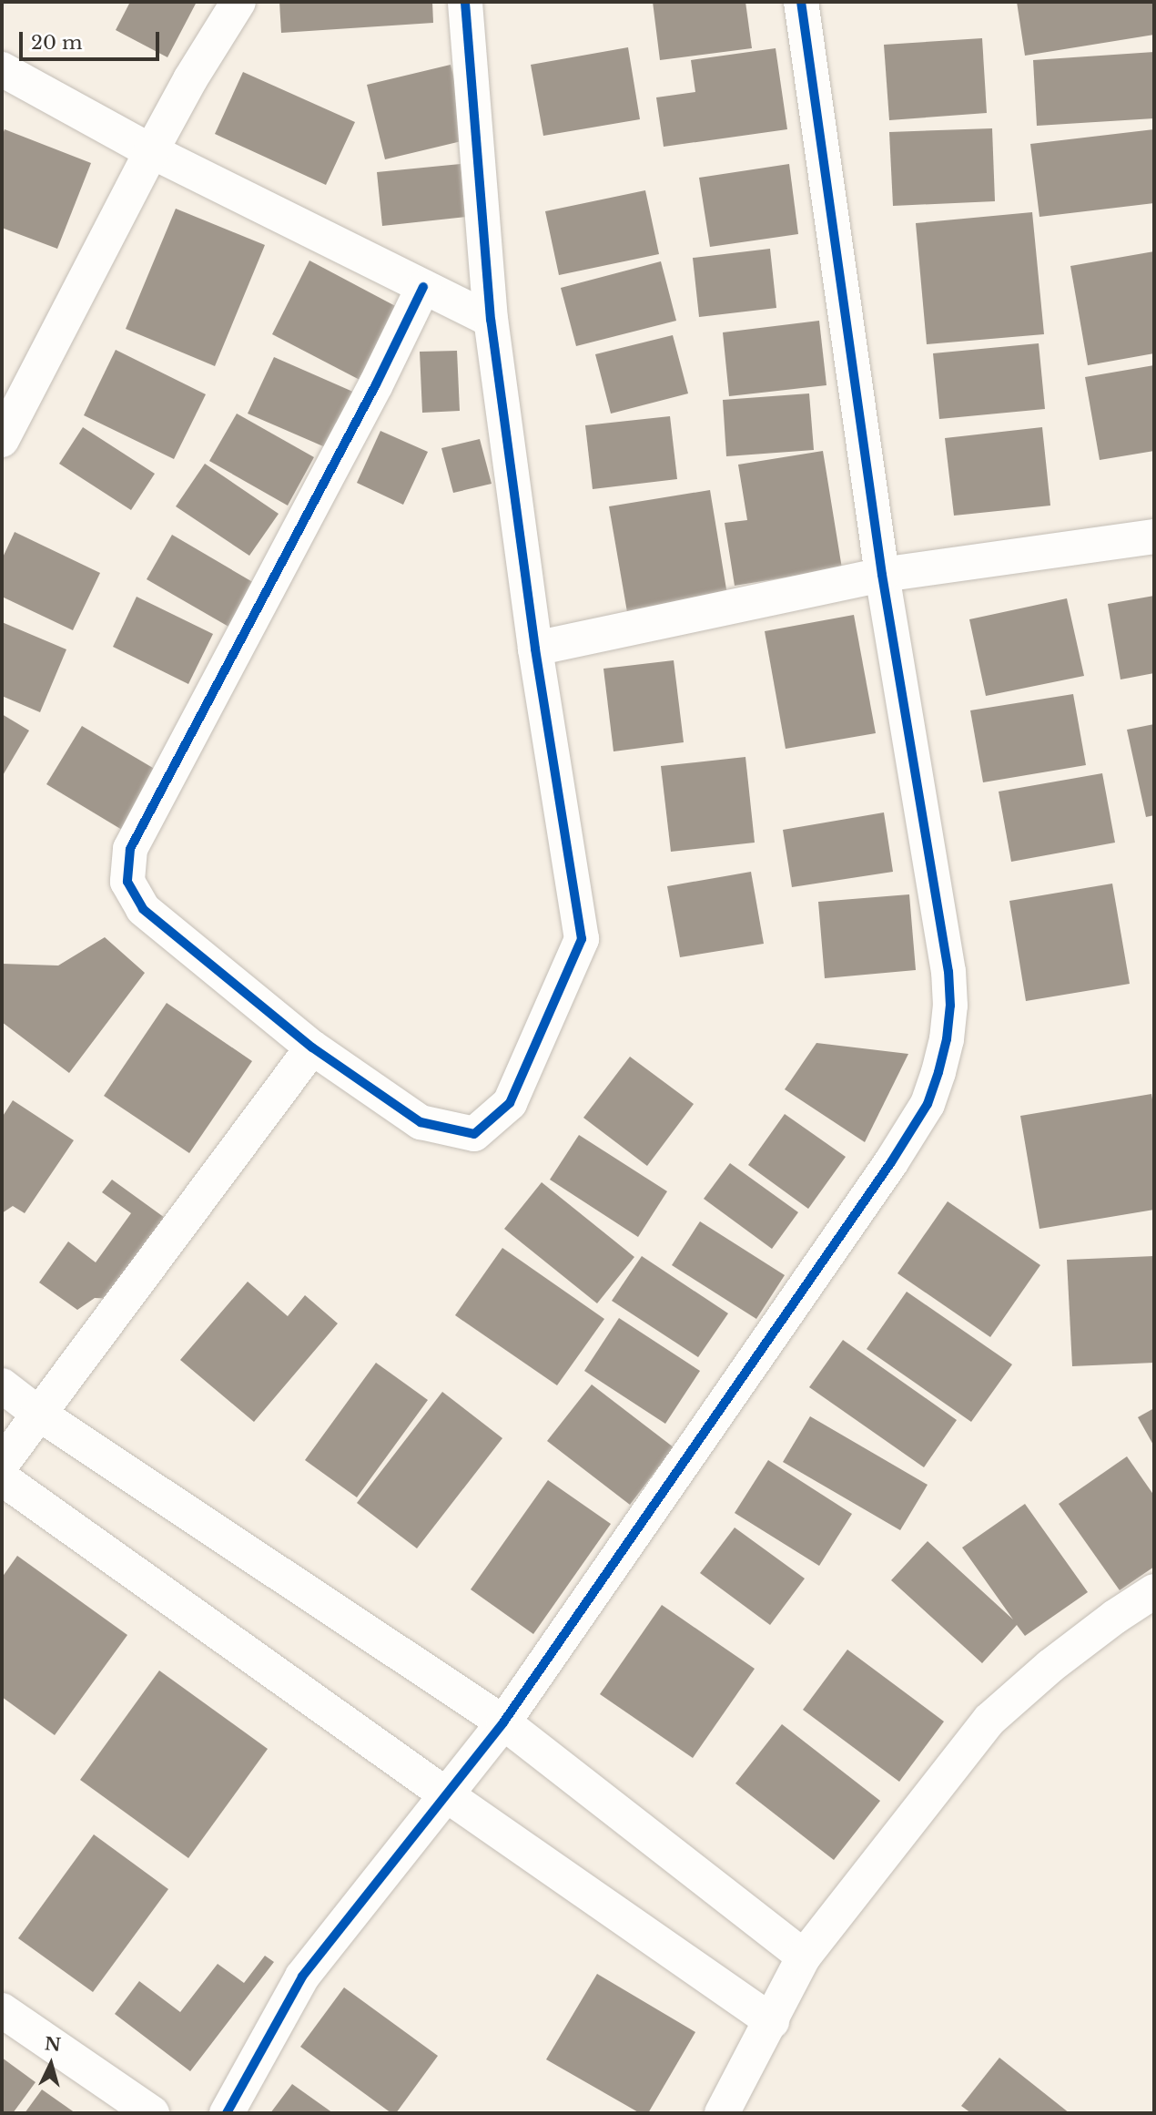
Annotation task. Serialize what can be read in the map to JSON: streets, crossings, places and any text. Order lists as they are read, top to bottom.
{
  "scale_bar": "20 m",
  "north": "top"
}
